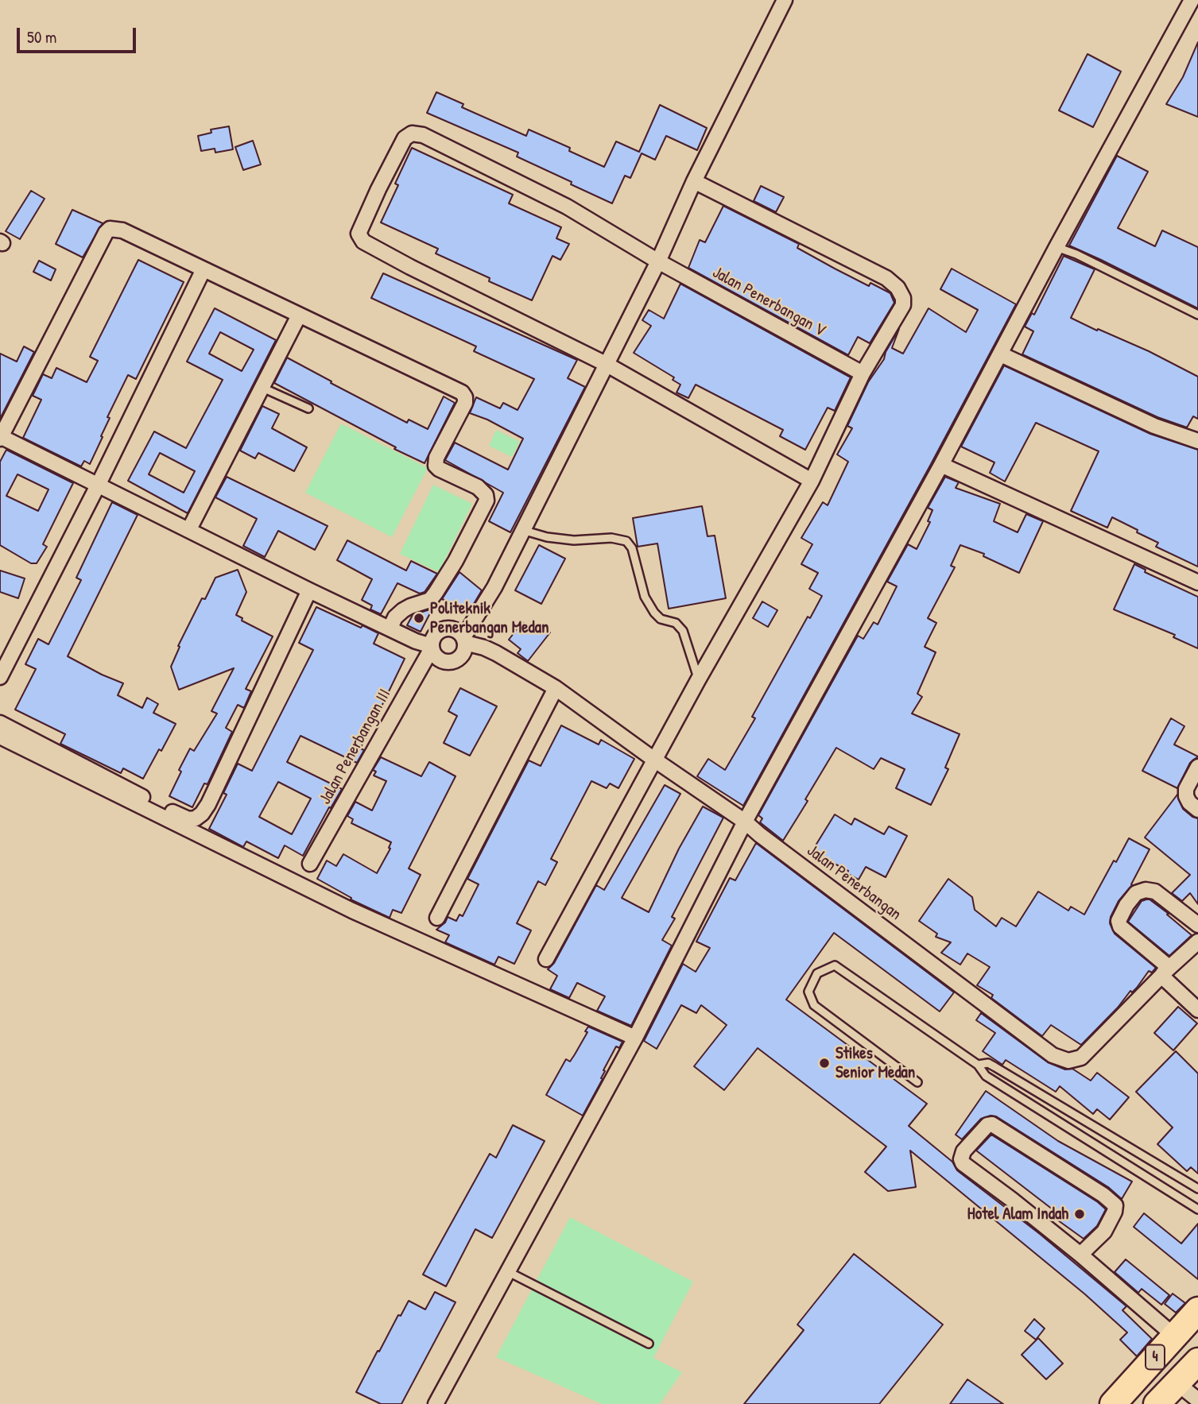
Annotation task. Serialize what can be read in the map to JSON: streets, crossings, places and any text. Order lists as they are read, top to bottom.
{
  "streets": {
    "highway": ["4"],
    "street": ["Jalan Penerbangan V", "Jalan Penerbangan III", "Jalan Penerbangan"]
  },
  "crossings": [
    ["Jalan Penerbangan III", "Jalan Penerbangan"]
  ],
  "places": ["Politeknik Penerbangan Medan", "Stikes Senior Medan", "Hotel Alam Indah"],
  "scale_bar": "50 m"
}
